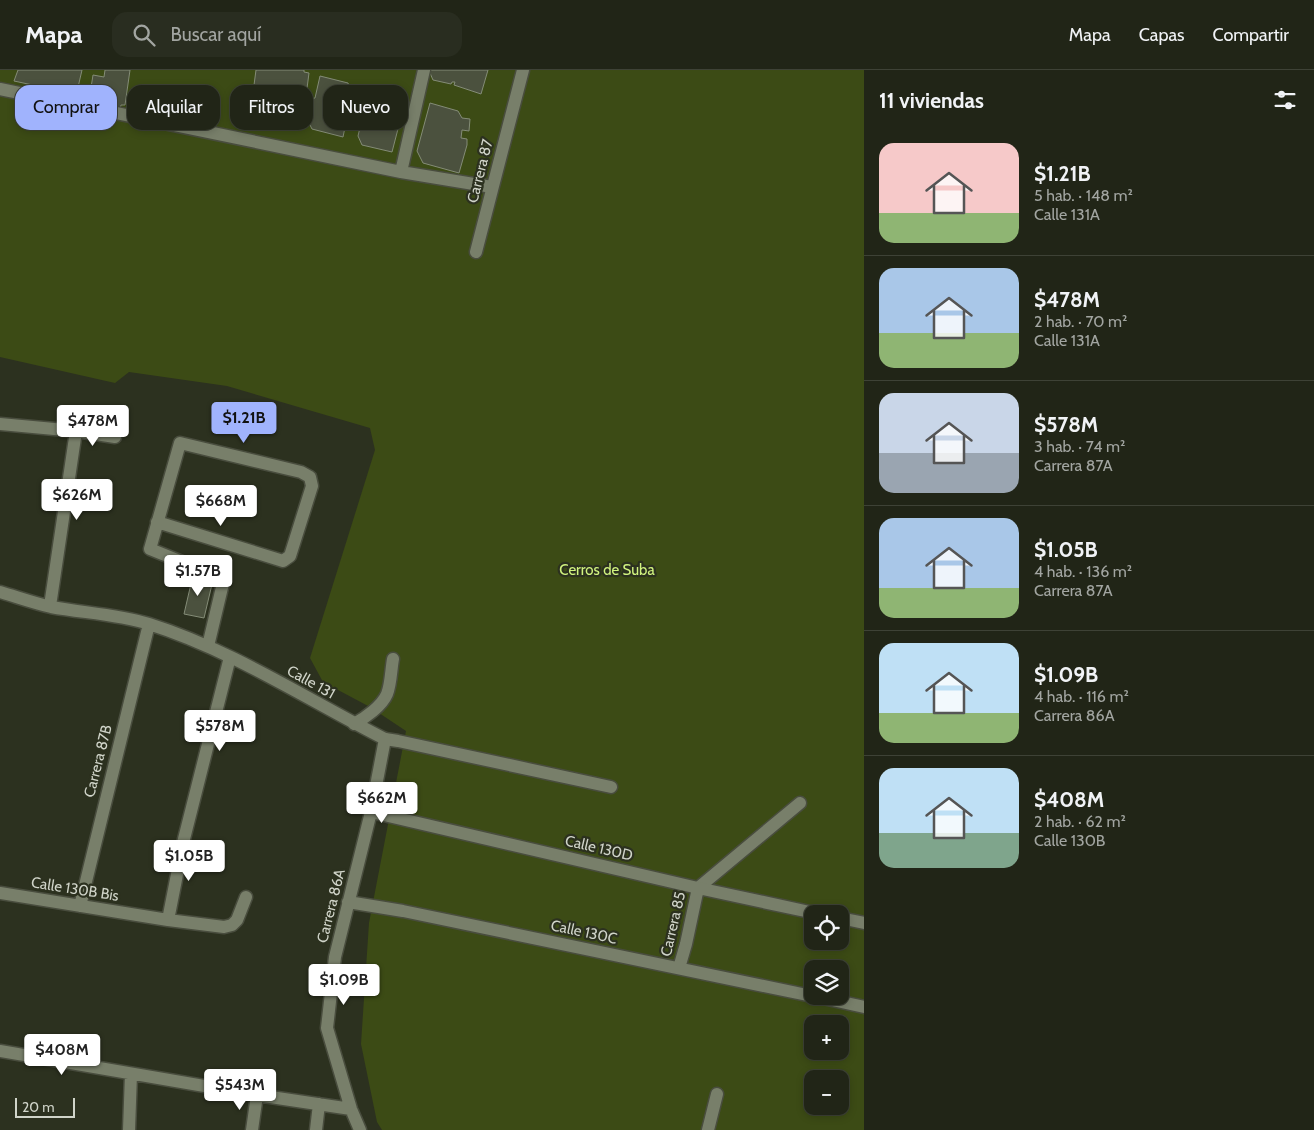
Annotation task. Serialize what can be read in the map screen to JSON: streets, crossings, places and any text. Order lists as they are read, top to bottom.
{
  "streets": {
    "street": [
      "Carrera 87",
      "Calle 131",
      "Carrera 87B",
      "Calle 130D",
      "Calle 130B Bis",
      "Carrera 86A",
      "Carrera 85",
      "Calle 130C"
    ]
  },
  "crossings": [
    ["Calle 131", "Carrera 87B"],
    ["Calle 131", "Carrera 86A"],
    ["Carrera 87B", "Calle 130B Bis"],
    ["Calle 130D", "Carrera 86A"],
    ["Calle 130D", "Carrera 85"],
    ["Carrera 86A", "Calle 130C"],
    ["Carrera 85", "Calle 130C"]
  ],
  "parks": ["Cerros de Suba"],
  "scale_bar": "20 m",
  "page": {
    "header": "Mapa",
    "search": "Buscar aquí",
    "nav": ["Mapa", "Capas", "Compartir"],
    "heading": "11 viviendas",
    "chip": [
      "Comprar",
      "Alquilar",
      "Filtros",
      "Nuevo"
    ],
    "list": [
      {
        "name": "$1.21B",
        "note": "5 hab. · 148 m² · Calle 131A"
      },
      {
        "name": "$478M",
        "note": "2 hab. · 70 m² · Calle 131A"
      },
      {
        "name": "$578M",
        "note": "3 hab. · 74 m² · Carrera 87A"
      },
      {
        "name": "$1.05B",
        "note": "4 hab. · 136 m² · Carrera 87A"
      },
      {
        "name": "$1.09B",
        "note": "4 hab. · 116 m² · Carrera 86A"
      },
      {
        "name": "$408M",
        "note": "2 hab. · 62 m² · Calle 130B"
      }
    ],
    "price": [
      "$1.21B",
      "$478M",
      "$626M",
      "$668M",
      "$1.57B",
      "$578M",
      "$662M",
      "$1.05B",
      "$1.09B",
      "$408M",
      "$543M"
    ],
    "map_buttons": ["+", "−"],
    "scale": "20 m"
  }
}
